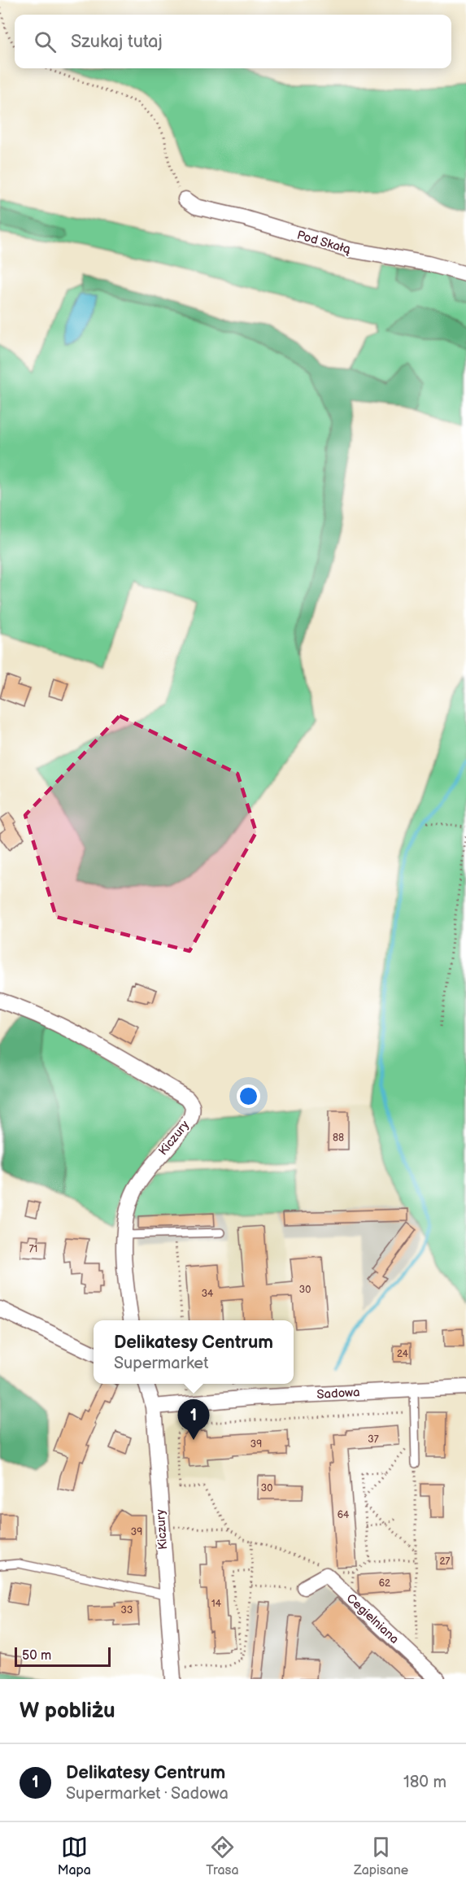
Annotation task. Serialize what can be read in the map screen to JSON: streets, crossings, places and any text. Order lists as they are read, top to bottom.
{
  "streets": {
    "street": [
      "Pod Skałą",
      "Kiczury",
      "Sadowa",
      "Cegielniana"
    ]
  },
  "crossings": [
    ["Kiczury", "Sadowa"]
  ],
  "house_numbers": [
    "88",
    "71",
    "30",
    "34",
    "24",
    "37",
    "39",
    "30",
    "64",
    "39",
    "27",
    "62",
    "14",
    "33"
  ],
  "scale_bar": "50 m",
  "page": {
    "search": "Szukaj tutaj",
    "popup": ["Delikatesy Centrum", "Supermarket"],
    "pins": "1",
    "scale": "50 m",
    "heading": "W pobliżu",
    "list": [
      {
        "mark": "1",
        "name": "Delikatesy Centrum",
        "note": "Supermarket · Sadowa",
        "value": "180 m"
      }
    ],
    "nav": ["Mapa", "Trasa", "Zapisane"]
  }
}
